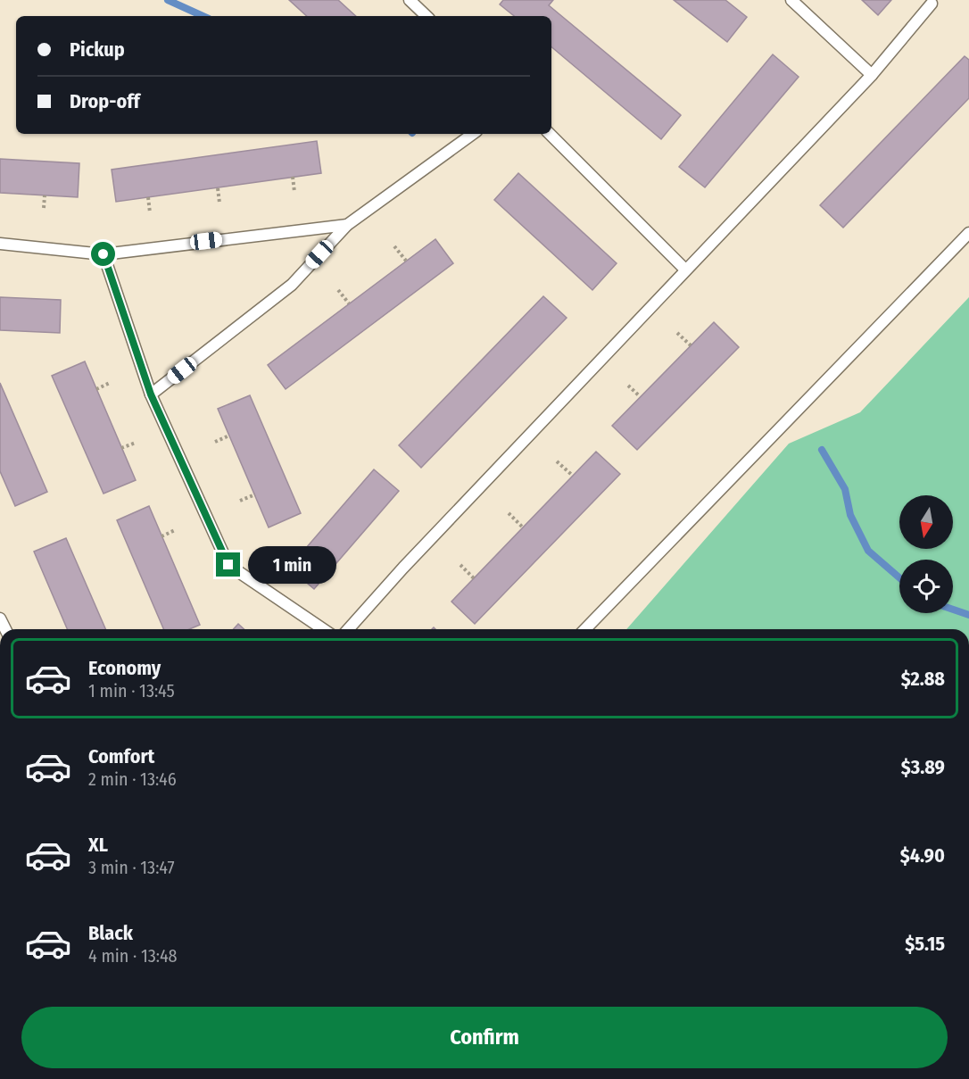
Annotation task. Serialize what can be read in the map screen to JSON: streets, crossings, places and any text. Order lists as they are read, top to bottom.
{
  "north": "bottom",
  "page": {
    "banner": ["Pickup", "Drop-off"],
    "bubble": "1 min",
    "list": [
      {
        "name": "Economy",
        "note": "1 min · 13:45",
        "value": "$2.88"
      },
      {
        "name": "Comfort",
        "note": "2 min · 13:46",
        "value": "$3.89"
      },
      {
        "name": "XL",
        "note": "3 min · 13:47",
        "value": "$4.90"
      },
      {
        "name": "Black",
        "note": "4 min · 13:48",
        "value": "$5.15"
      }
    ],
    "buttons": "Confirm"
  }
}
